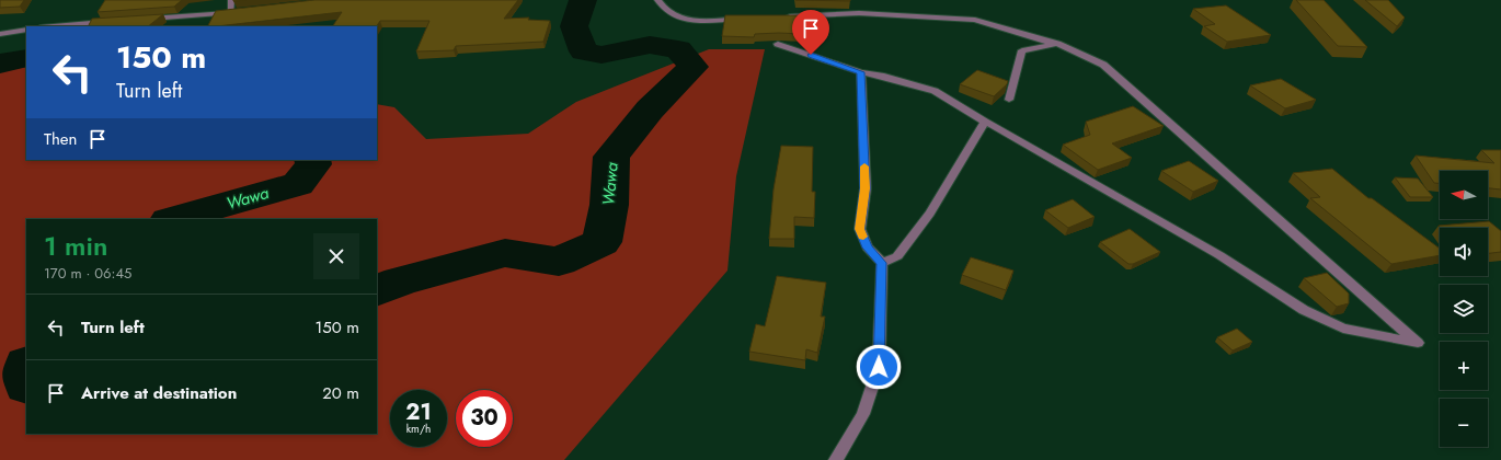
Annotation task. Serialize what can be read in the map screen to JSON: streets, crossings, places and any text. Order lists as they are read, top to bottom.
{
  "water": ["Wawa"],
  "north": "left",
  "page": {
    "turn": ["150 m", "Turn left"],
    "then": "Then",
    "map_buttons": ["+", "−"],
    "heading": ["1 min", "170 m · 06:45"],
    "list": [
      {
        "name": "Turn left",
        "value": "150 m"
      },
      {
        "name": "Arrive at destination",
        "value": "20 m"
      }
    ],
    "speed": "21 km/h",
    "limit": "30"
  }
}
